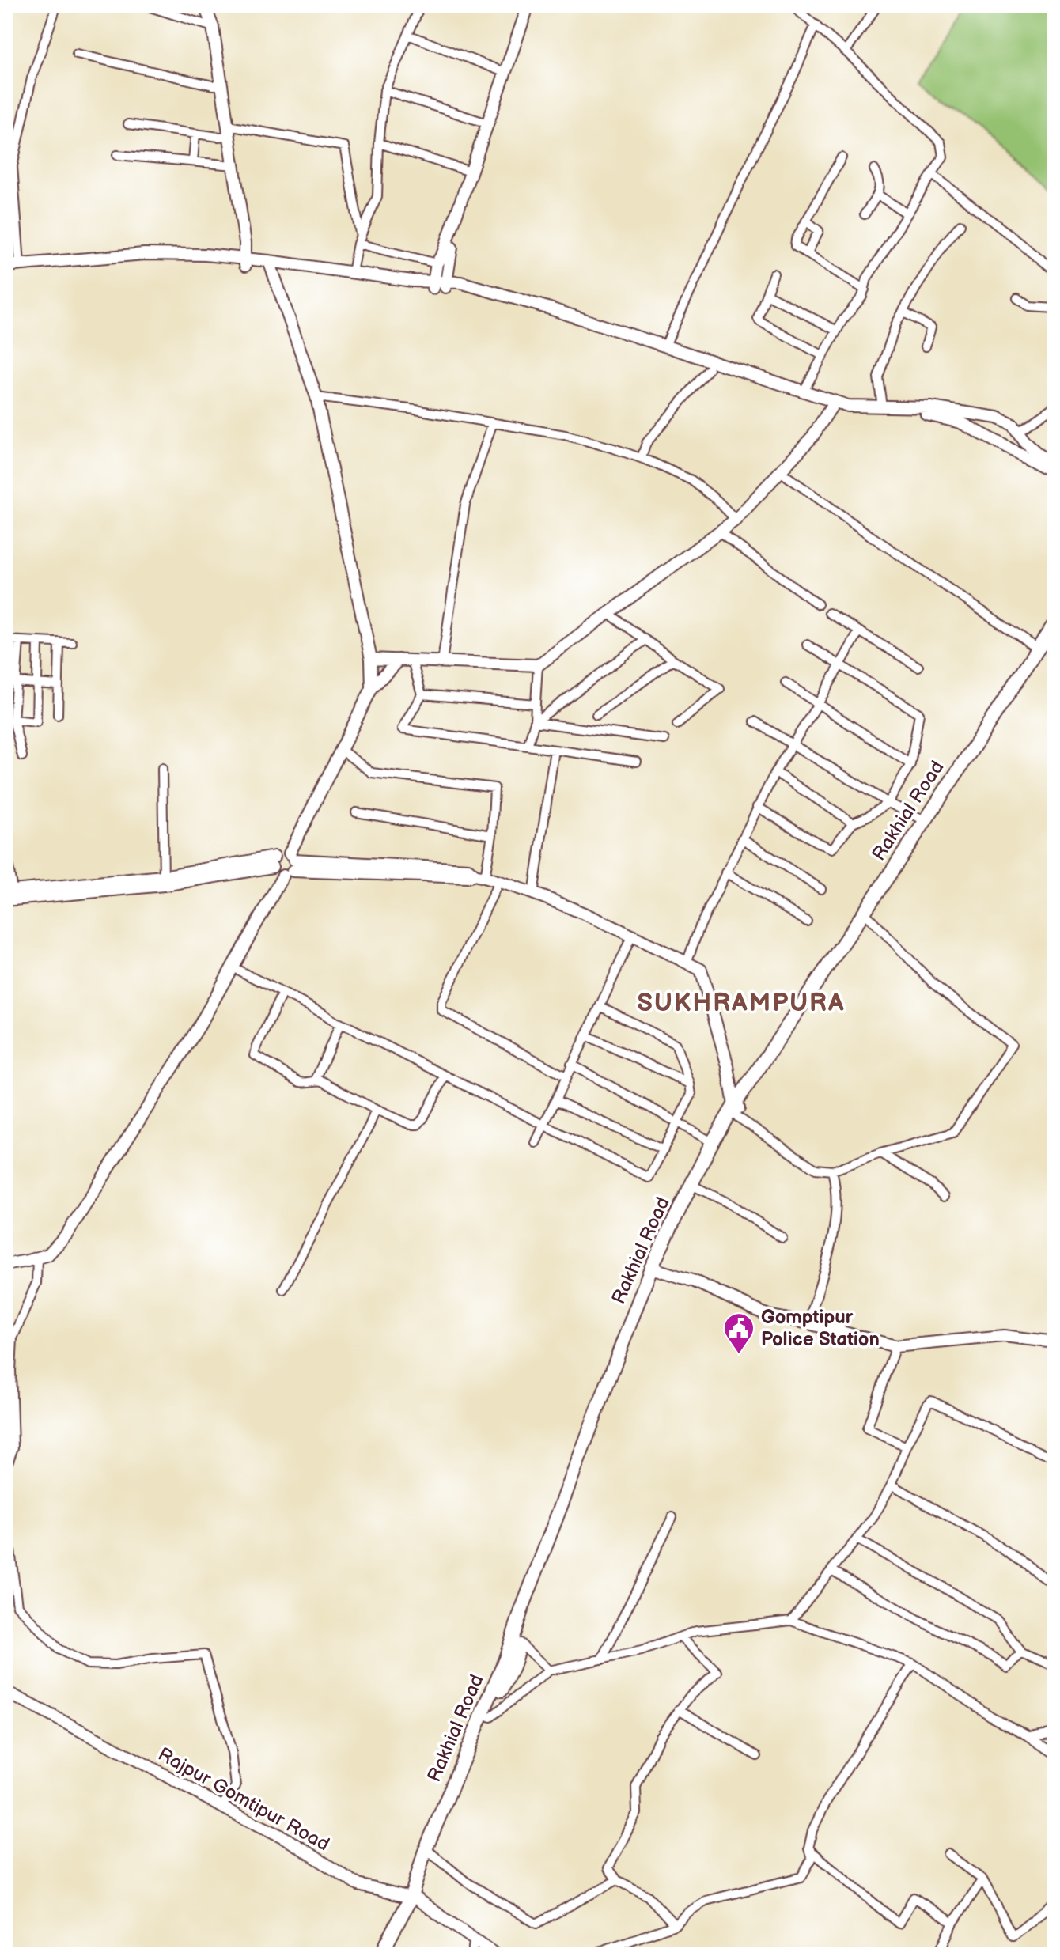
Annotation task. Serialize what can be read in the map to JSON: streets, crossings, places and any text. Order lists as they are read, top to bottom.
{
  "streets": {
    "main road": ["Rakhial Road"],
    "street": ["Rajpur Gomtipur Road"]
  },
  "crossings": [
    ["Rakhial Road", "Rajpur Gomtipur Road"]
  ],
  "districts": ["SUKHRAMPURA"],
  "places": {
    "public building": ["Gomptipur Police Station"]
  }
}
